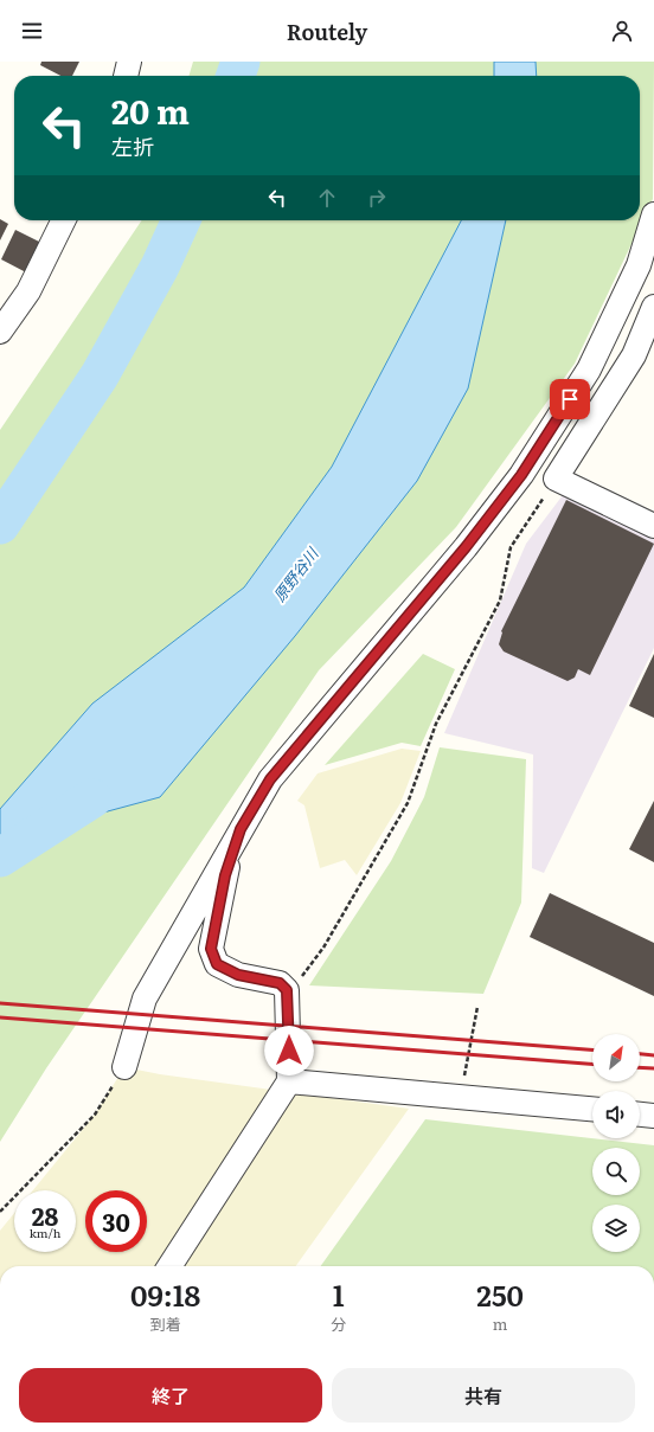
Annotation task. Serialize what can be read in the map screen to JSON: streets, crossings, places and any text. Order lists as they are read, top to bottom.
{
  "water": ["原野谷川"],
  "north": "top right",
  "page": {
    "header": "Routely",
    "turn": ["20 m", "左折"],
    "speed": "28 km/h",
    "limit": "30",
    "eta": [
      "09:18",
      "到着",
      "1",
      "分",
      "250",
      "m"
    ],
    "buttons": ["終了", "共有"]
  }
}
